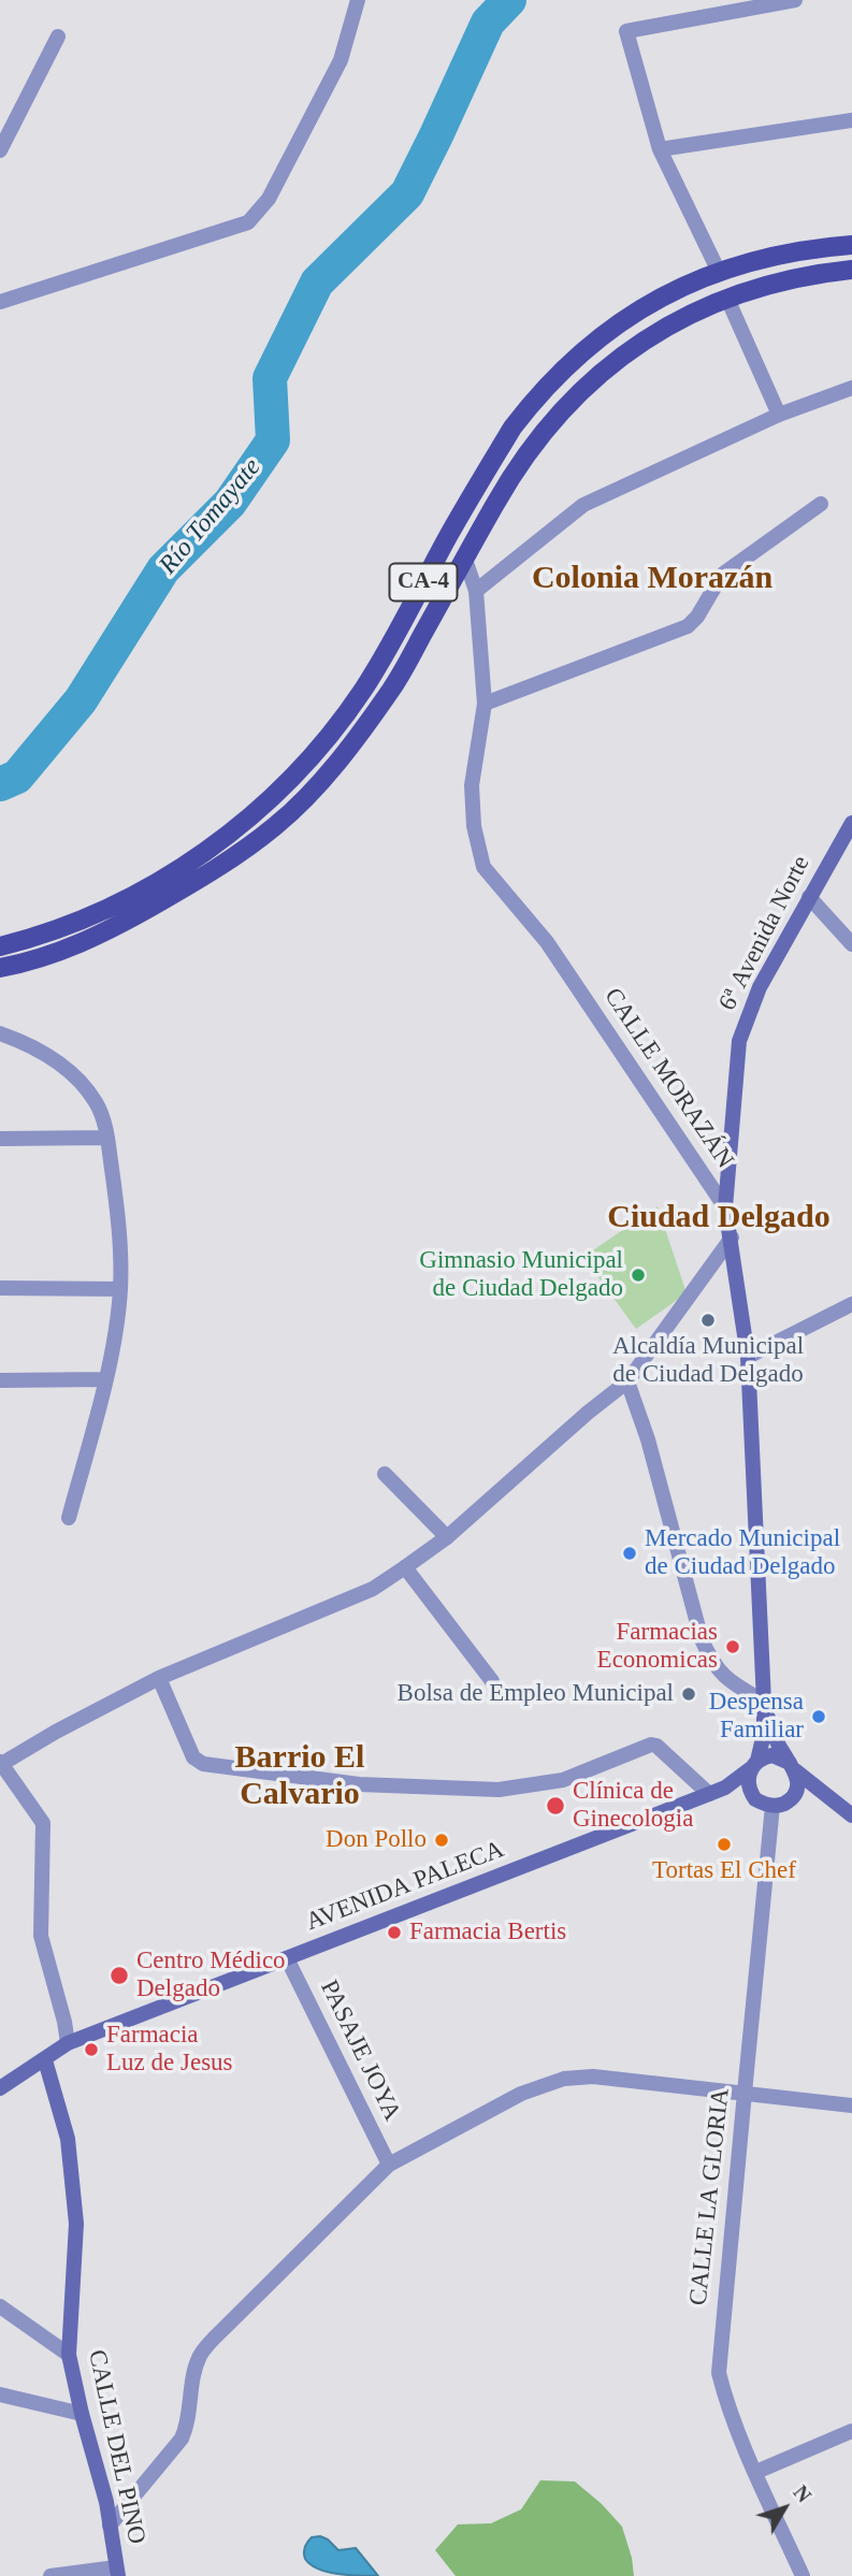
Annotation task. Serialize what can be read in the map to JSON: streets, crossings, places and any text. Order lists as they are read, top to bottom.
{
  "streets": {
    "main road": [
      "CA-4",
      "6ª Avenida Norte",
      "CALLE MORAZÁN",
      "AVENIDA PALECA",
      "CALLE DEL PINO"
    ],
    "street": ["PASAJE JOYA", "CALLE LA GLORIA"]
  },
  "crossings": [
    ["CA-4", "CALLE MORAZÁN"],
    ["6ª Avenida Norte", "CALLE MORAZÁN"],
    ["CALLE MORAZÁN", "AVENIDA PALECA"],
    ["CALLE MORAZÁN", "CALLE LA GLORIA"],
    ["AVENIDA PALECA", "PASAJE JOYA"],
    ["AVENIDA PALECA", "CALLE LA GLORIA"],
    ["AVENIDA PALECA", "CALLE DEL PINO"]
  ],
  "districts": ["Colonia Morazán", "Ciudad Delgado", "Barrio El Calvario"],
  "water": ["Río Tomayate"],
  "places": [
    "Gimnasio Municipal de Ciudad Delgado",
    "Alcaldía Municipal de Ciudad Delgado",
    "Mercado Municipal de Ciudad Delgado",
    "Farmacias Economicas",
    "Bolsa de Empleo Municipal",
    "Despensa Familiar",
    "Clínica de Ginecologia",
    "Don Pollo",
    "Tortas El Chef",
    "Farmacia Bertis",
    "Centro Médico Delgado",
    "Farmacia Luz de Jesus"
  ],
  "north": "top right"
}
